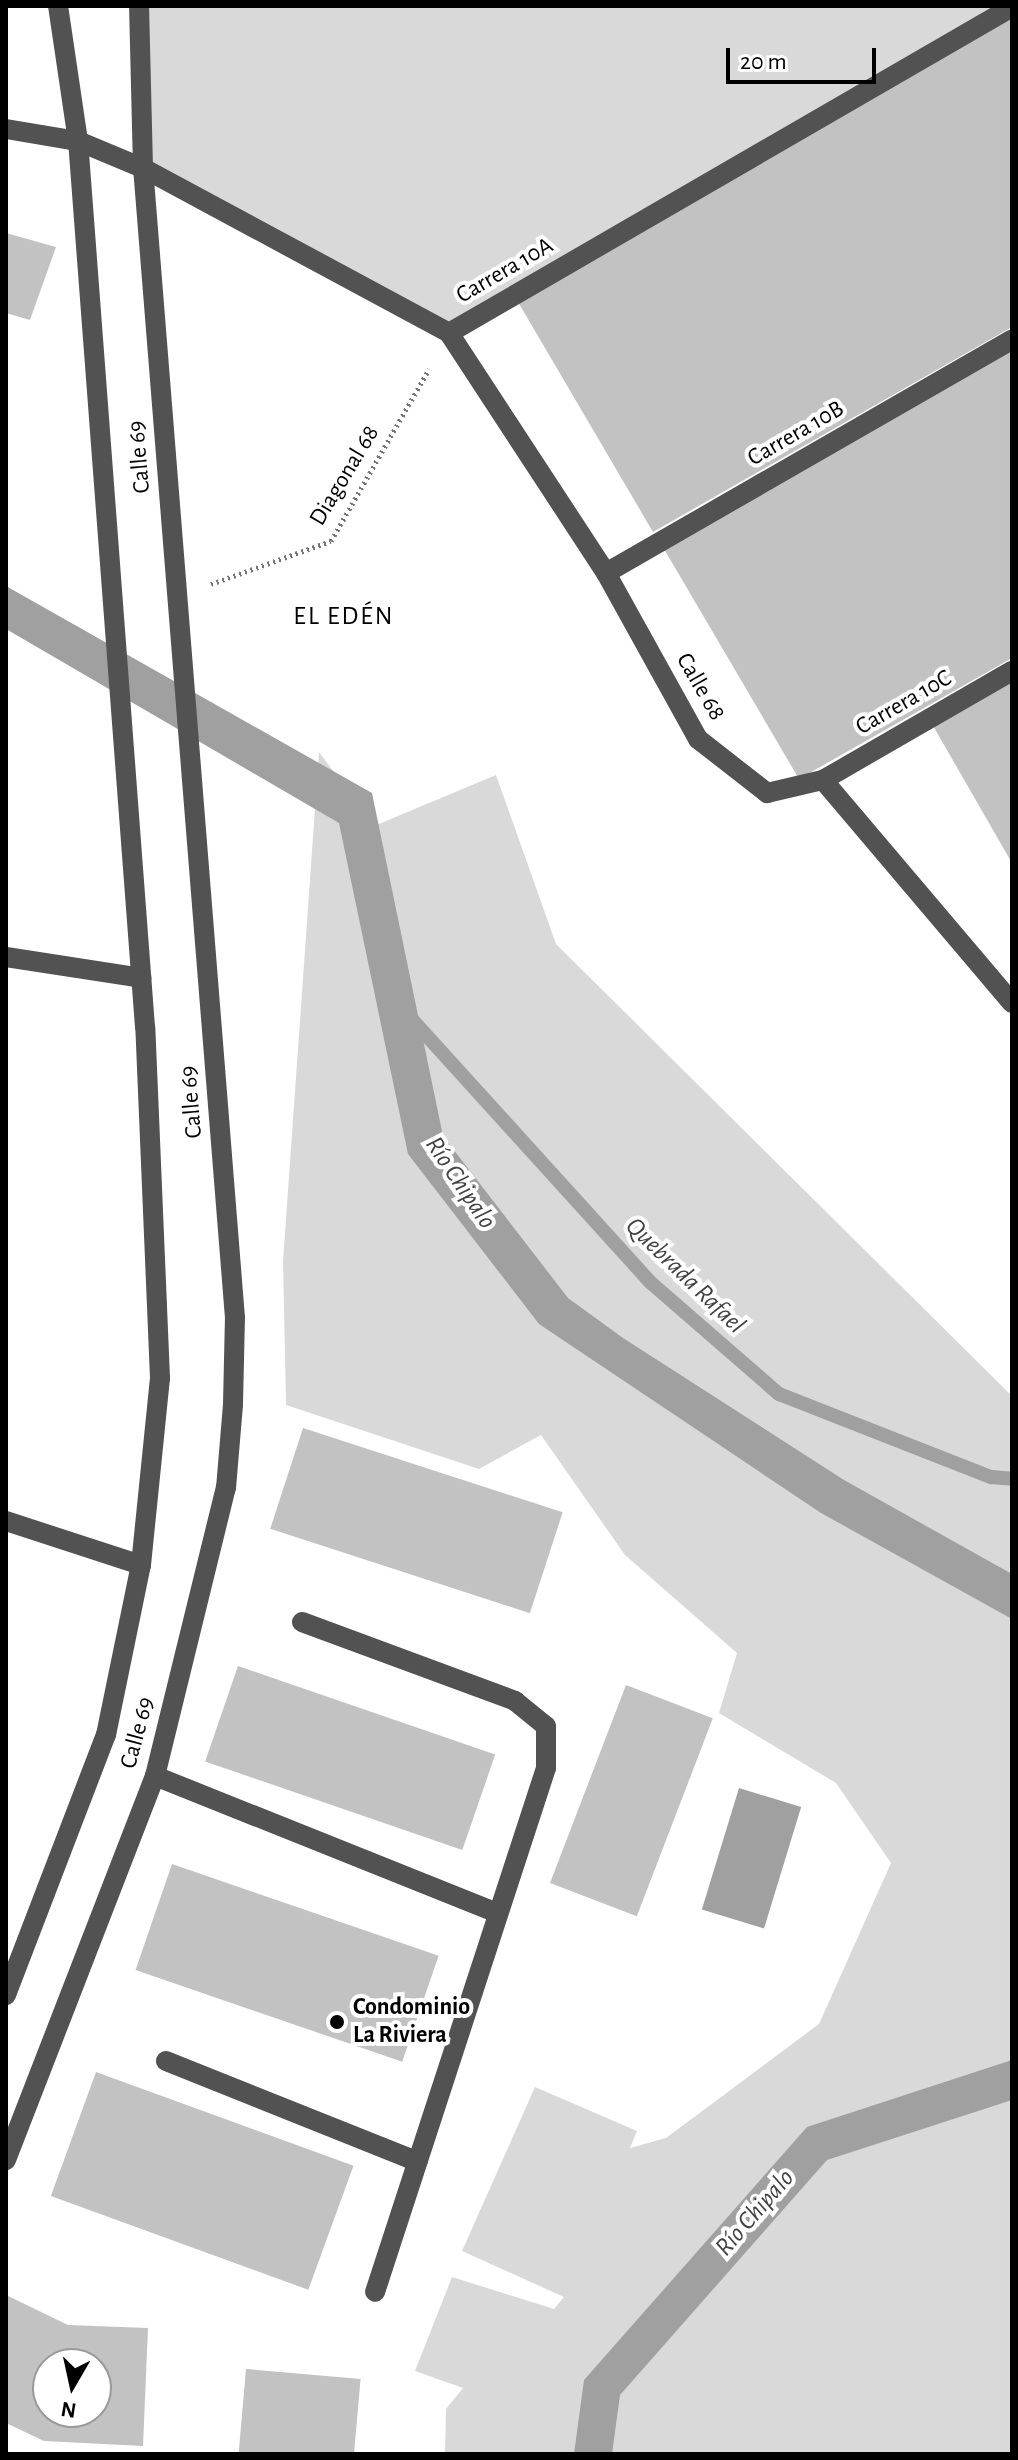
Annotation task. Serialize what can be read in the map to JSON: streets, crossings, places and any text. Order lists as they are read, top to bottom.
{
  "streets": {
    "street": [
      "Carrera 10A",
      "Carrera 10B",
      "Calle 69",
      "Calle 68",
      "Carrera 10C"
    ],
    "path": ["Diagonal 68"]
  },
  "crossings": [
    ["Carrera 10A", "Calle 69"],
    ["Carrera 10A", "Diagonal 68"],
    ["Carrera 10A", "Calle 68"],
    ["Carrera 10B", "Calle 68"],
    ["Calle 69", "Diagonal 68"],
    ["Diagonal 68", "Calle 68"],
    ["Calle 68", "Carrera 10C"]
  ],
  "districts": ["EL EDÉN"],
  "water": ["Río Chipalo", "Quebrada Rafael"],
  "places": ["Condominio La Riviera"],
  "scale_bar": "20 m",
  "north": "bottom"
}
